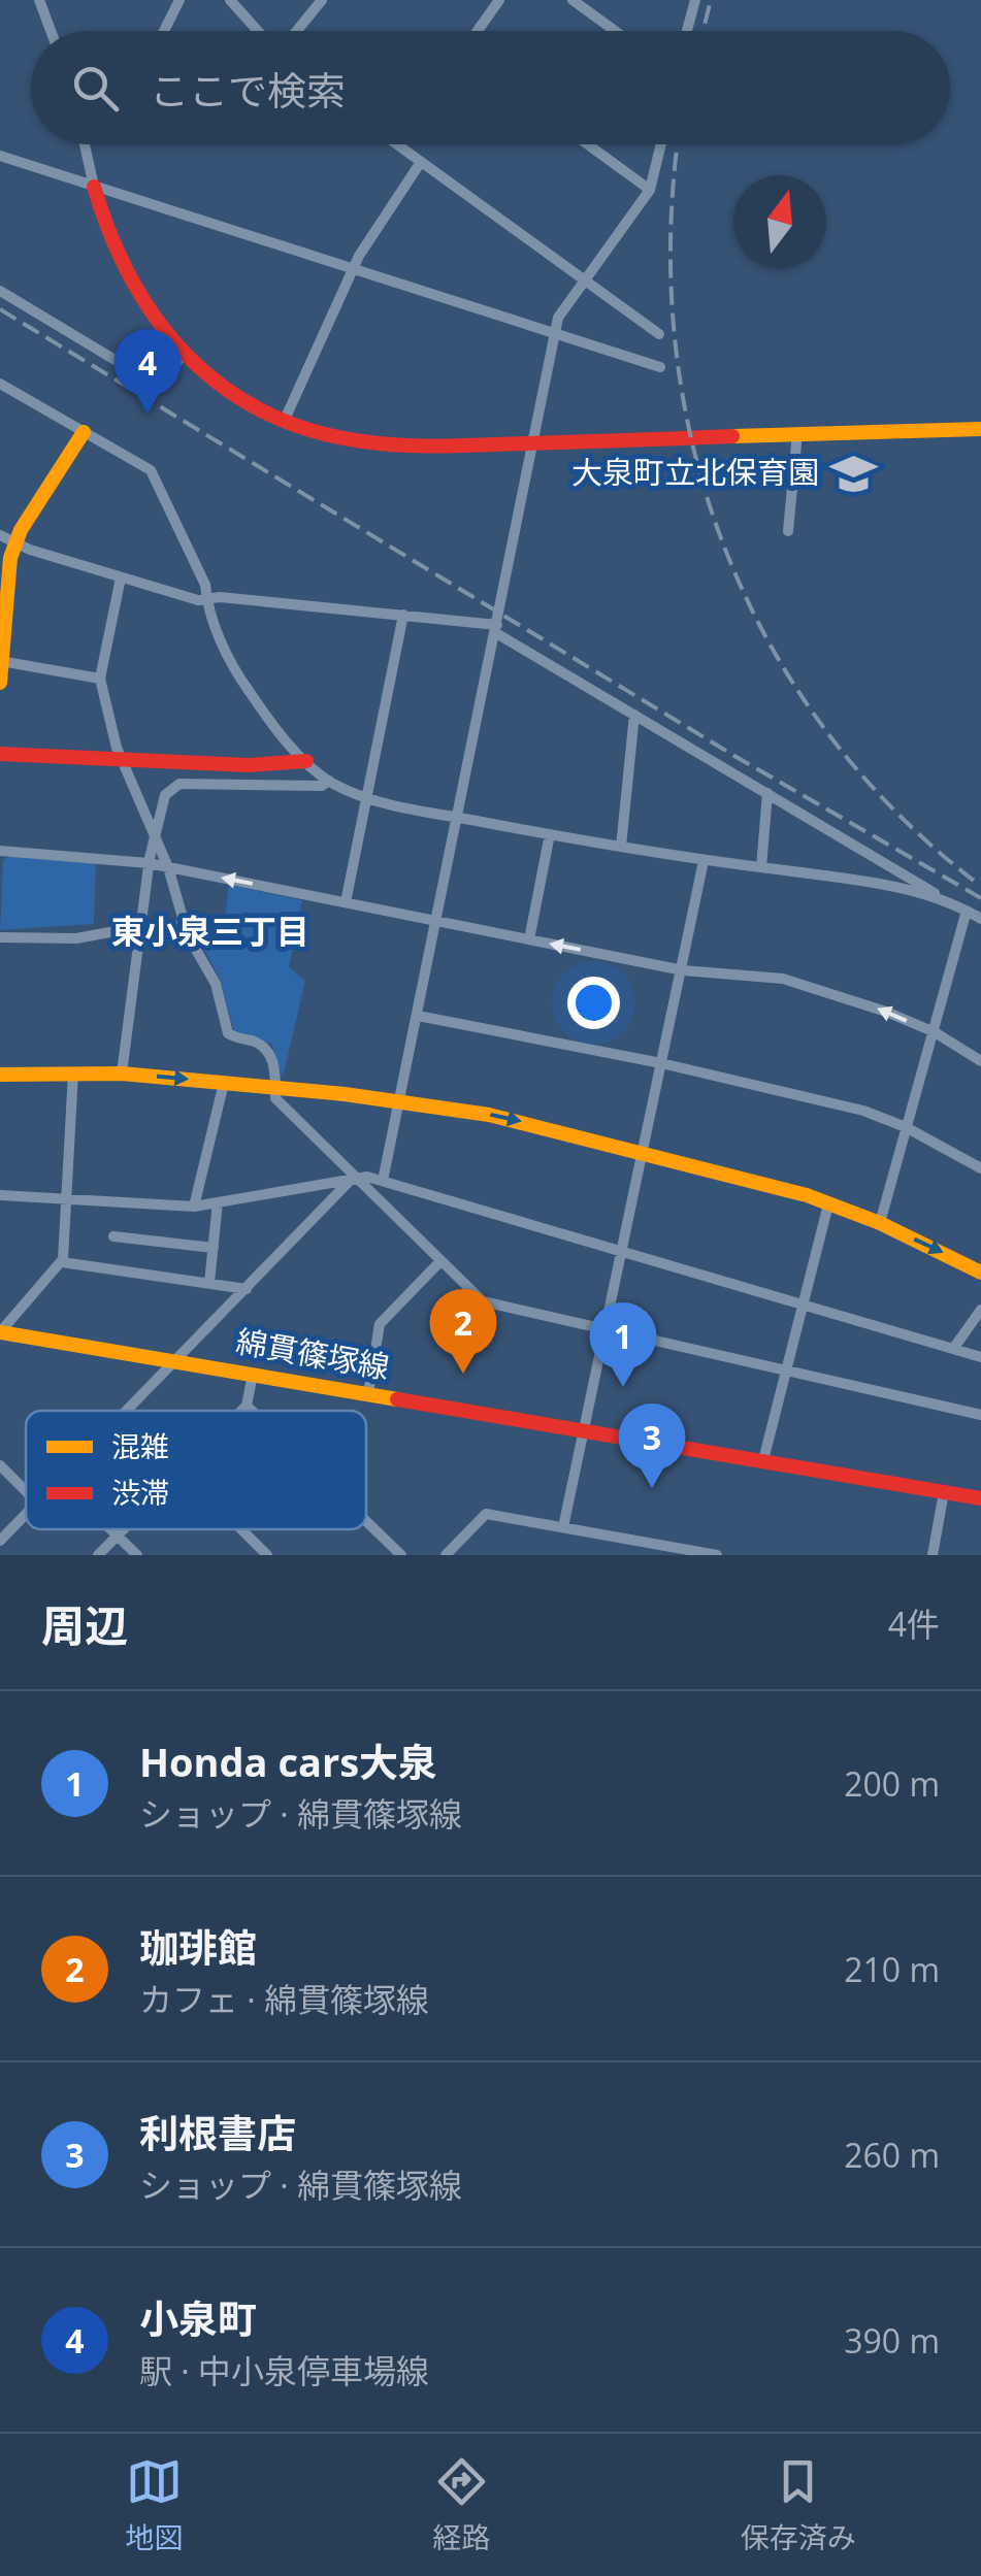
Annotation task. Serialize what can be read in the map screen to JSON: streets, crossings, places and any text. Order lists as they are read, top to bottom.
{
  "streets": {
    "street": ["綿貫篠塚線"]
  },
  "districts": ["東小泉三丁目"],
  "places": {
    "school or university": ["大泉町立北保育園"]
  },
  "legend": ["混雑", "渋滞"],
  "north": "top",
  "page": {
    "search": "ここで検索",
    "pins": [
      "4",
      "2",
      "1",
      "3"
    ],
    "heading": ["周辺", "4件"],
    "list": [
      {
        "mark": "1",
        "name": "Honda cars大泉",
        "note": "ショップ · 綿貫篠塚線",
        "value": "200 m"
      },
      {
        "mark": "2",
        "name": "珈琲館",
        "note": "カフェ · 綿貫篠塚線",
        "value": "210 m"
      },
      {
        "mark": "3",
        "name": "利根書店",
        "note": "ショップ · 綿貫篠塚線",
        "value": "260 m"
      },
      {
        "mark": "4",
        "name": "小泉町",
        "note": "駅 · 中小泉停車場線",
        "value": "390 m"
      }
    ],
    "nav": ["地図", "経路", "保存済み"]
  }
}
